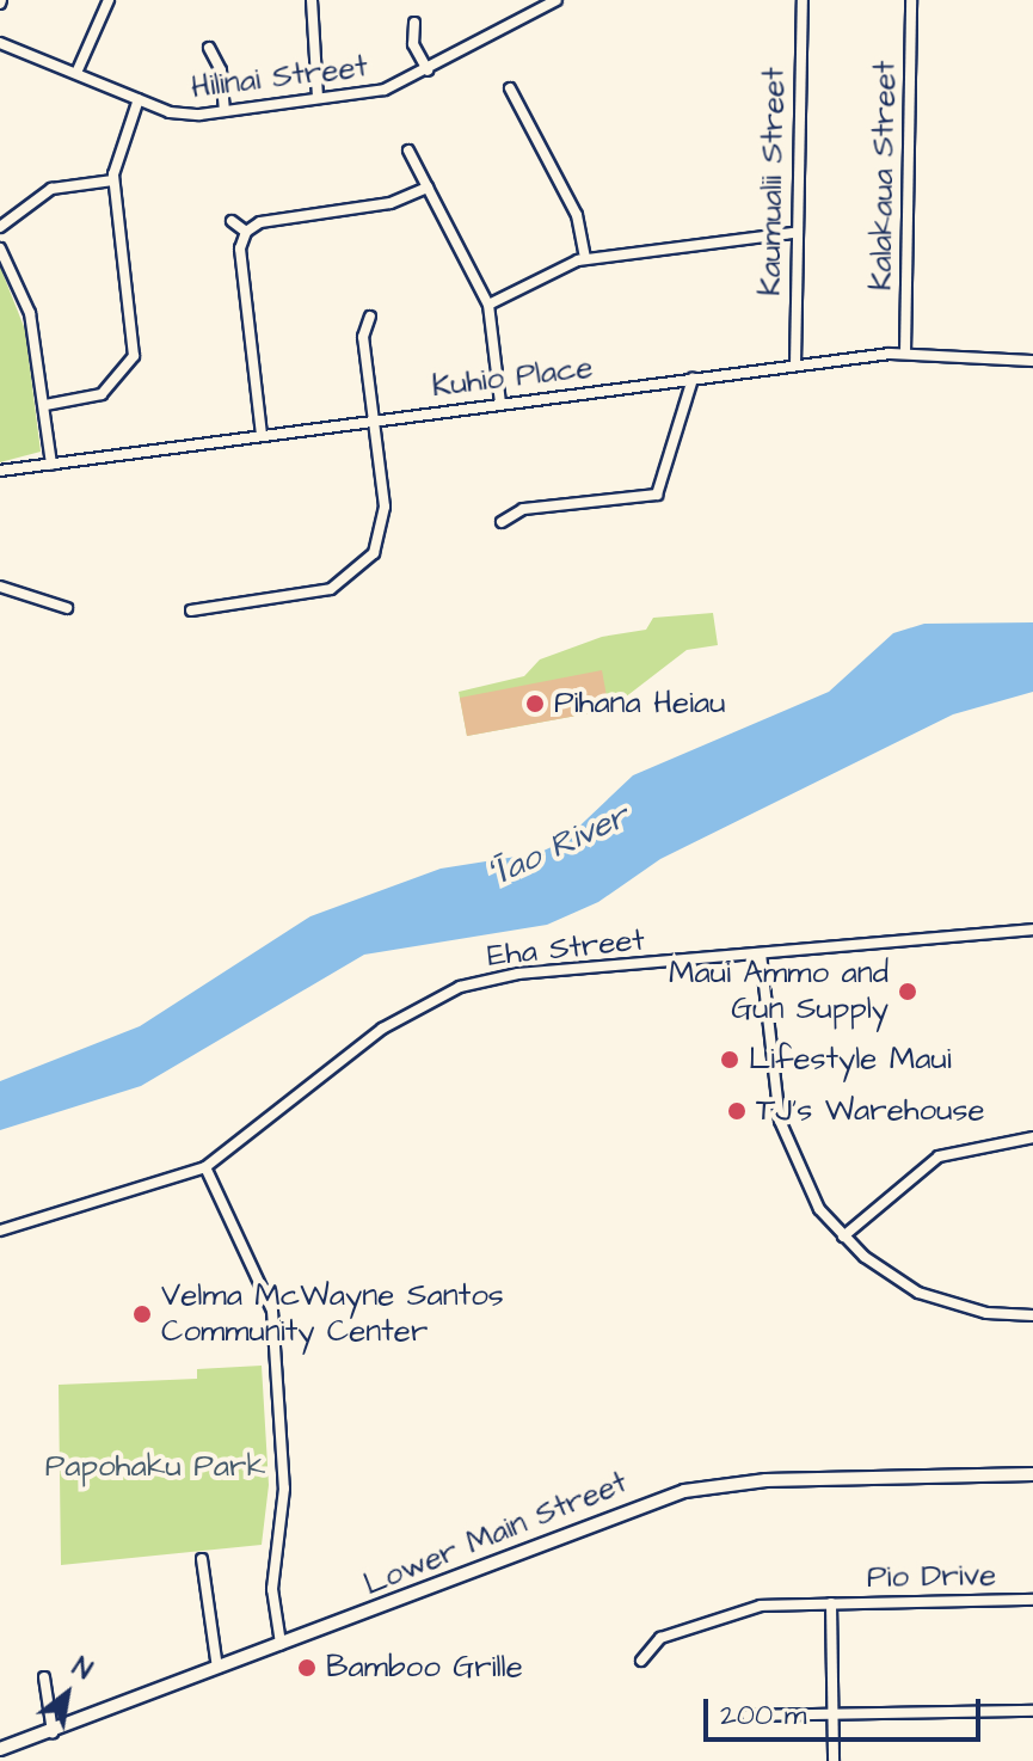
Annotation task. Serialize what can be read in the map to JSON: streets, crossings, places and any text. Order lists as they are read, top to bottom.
{
  "streets": {
    "street": [
      "Hilinai Street",
      "Kalakaua Street",
      "Kaumualii Street",
      "Kuhio Place",
      "Eha Street",
      "Lower Main Street",
      "Pio Drive"
    ]
  },
  "crossings": [
    ["Kalakaua Street", "Kuhio Place"],
    ["Kaumualii Street", "Kuhio Place"]
  ],
  "water": ["ʻĪao River"],
  "parks": ["Papohaku Park"],
  "places": [
    "Pihana Heiau",
    "Maui Ammo and Gun Supply",
    "Lifestyle Maui",
    "TJ’s Warehouse",
    "Velma McWayne Santos Community Center",
    "Bamboo Grille"
  ],
  "scale_bar": "200 m",
  "north": "top right"
}
